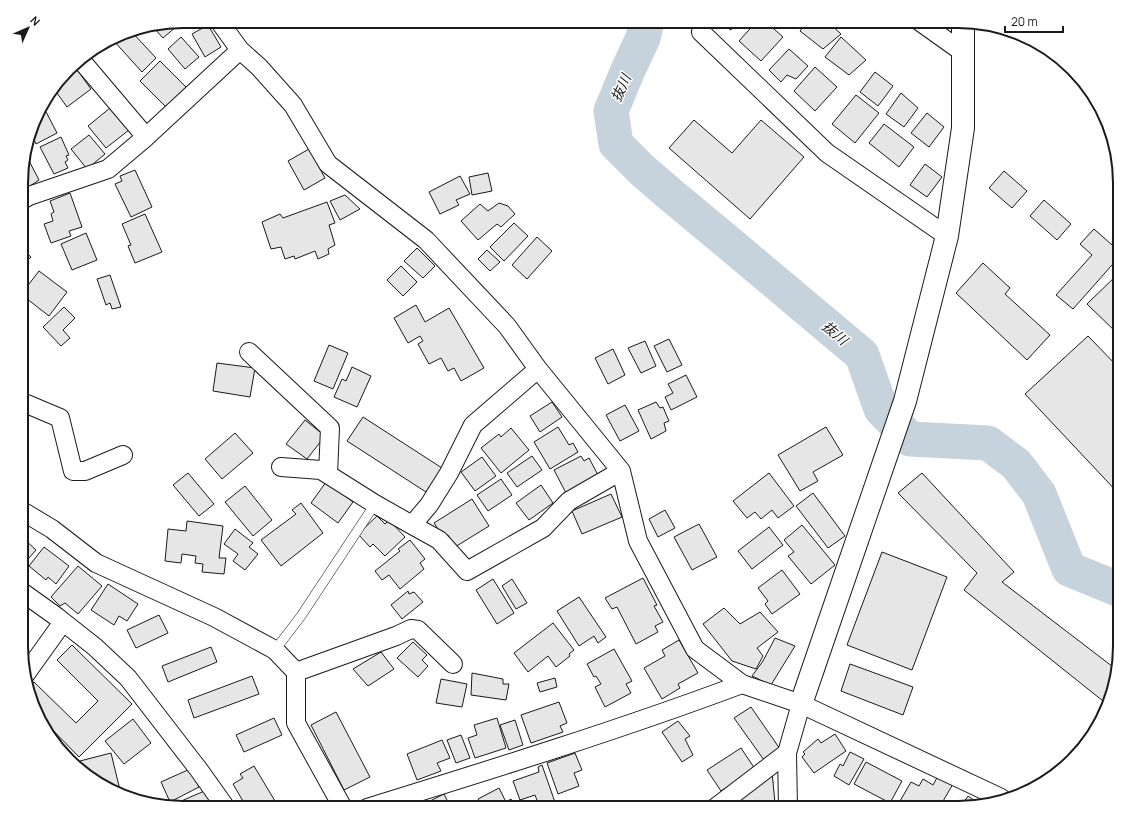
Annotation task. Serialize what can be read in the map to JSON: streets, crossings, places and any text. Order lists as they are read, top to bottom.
{
  "water": ["抜川"],
  "scale_bar": "20 m",
  "north": "top right"
}
